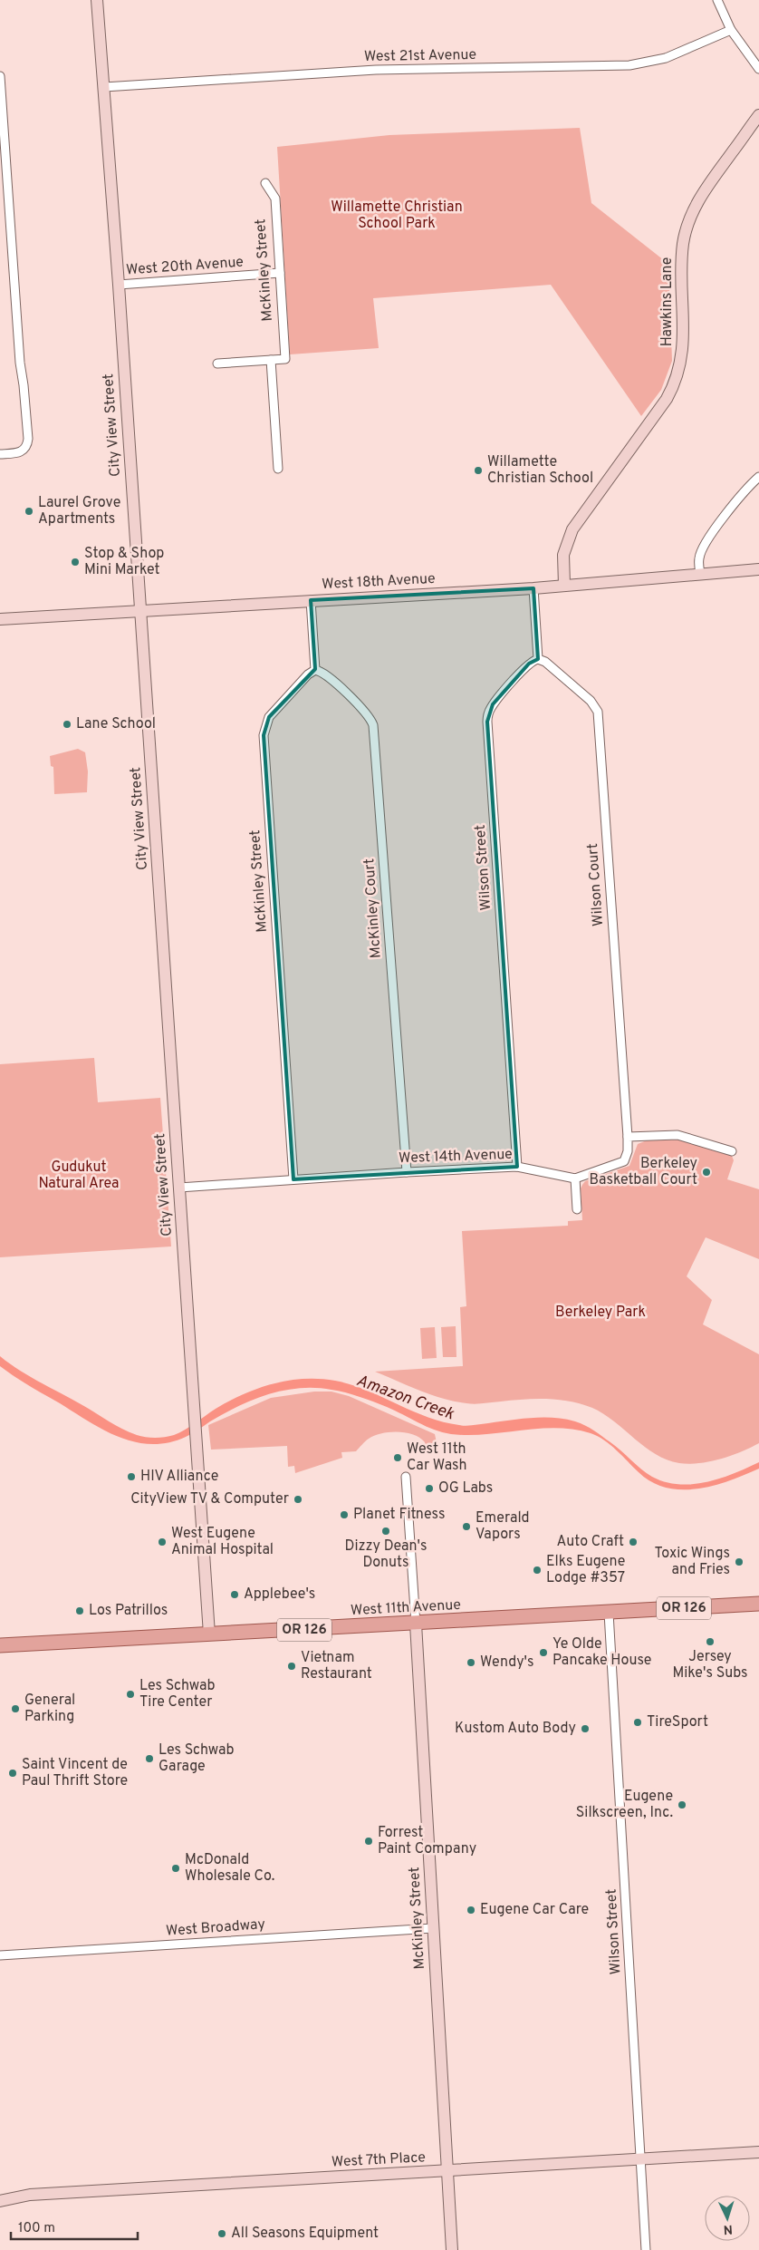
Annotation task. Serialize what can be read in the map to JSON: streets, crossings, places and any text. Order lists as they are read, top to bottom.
{
  "streets": {
    "main road": ["West 11th Avenue", "OR 126"],
    "street": [
      "West 21st Avenue",
      "West 20th Avenue",
      "McKinley Street",
      "Hawkins Lane",
      "City View Street",
      "West 18th Avenue",
      "Wilson Street",
      "Wilson Court",
      "McKinley Court",
      "West 14th Avenue",
      "West Broadway",
      "West 7th Place"
    ]
  },
  "crossings": [
    ["West 21st Avenue", "City View Street"],
    ["West 20th Avenue", "McKinley Street"],
    ["West 20th Avenue", "City View Street"],
    ["McKinley Street", "McKinley Court"],
    ["McKinley Street", "West 14th Avenue"],
    ["McKinley Street", "West 11th Avenue"],
    ["McKinley Street", "West Broadway"],
    ["McKinley Street", "West 7th Place"],
    ["Hawkins Lane", "West 18th Avenue"],
    ["City View Street", "West 18th Avenue"],
    ["City View Street", "West 14th Avenue"],
    ["City View Street", "West 11th Avenue"],
    ["Wilson Street", "Wilson Court"],
    ["Wilson Street", "West 14th Avenue"],
    ["Wilson Street", "West 11th Avenue"],
    ["Wilson Street", "West 7th Place"],
    ["McKinley Court", "West 14th Avenue"]
  ],
  "water": ["Amazon Creek"],
  "parks": ["Willamette Christian School Park", "Gudukut Natural Area", "Berkeley Park"],
  "places": [
    "Willamette Christian School",
    "Laurel Grove Apartments",
    "Stop & Shop Mini Market",
    "Lane School",
    "Berkeley Basketball Court",
    "West 11th Car Wash",
    "HIV Alliance",
    "OG Labs",
    "CityView TV & Computer",
    "Planet Fitness",
    "Emerald Vapors",
    "Dizzy Dean's Donuts",
    "West Eugene Animal Hospital",
    "Auto Craft",
    "Toxic Wings and Fries",
    "Elks Eugene Lodge #357",
    "Applebee's",
    "Los Patrillos",
    "Jersey Mike's Subs",
    "Ye Olde Pancake House",
    "Wendy's",
    "Vietnam Restaurant",
    "Les Schwab Tire Center",
    "General Parking",
    "TireSport",
    "Kustom Auto Body",
    "Les Schwab Garage",
    "Saint Vincent de Paul Thrift Store",
    "Eugene Silkscreen, Inc.",
    "Forrest Paint Company",
    "McDonald Wholesale Co.",
    "Eugene Car Care",
    "All Seasons Equipment"
  ],
  "scale_bar": "100 m",
  "north": "bottom"
}
